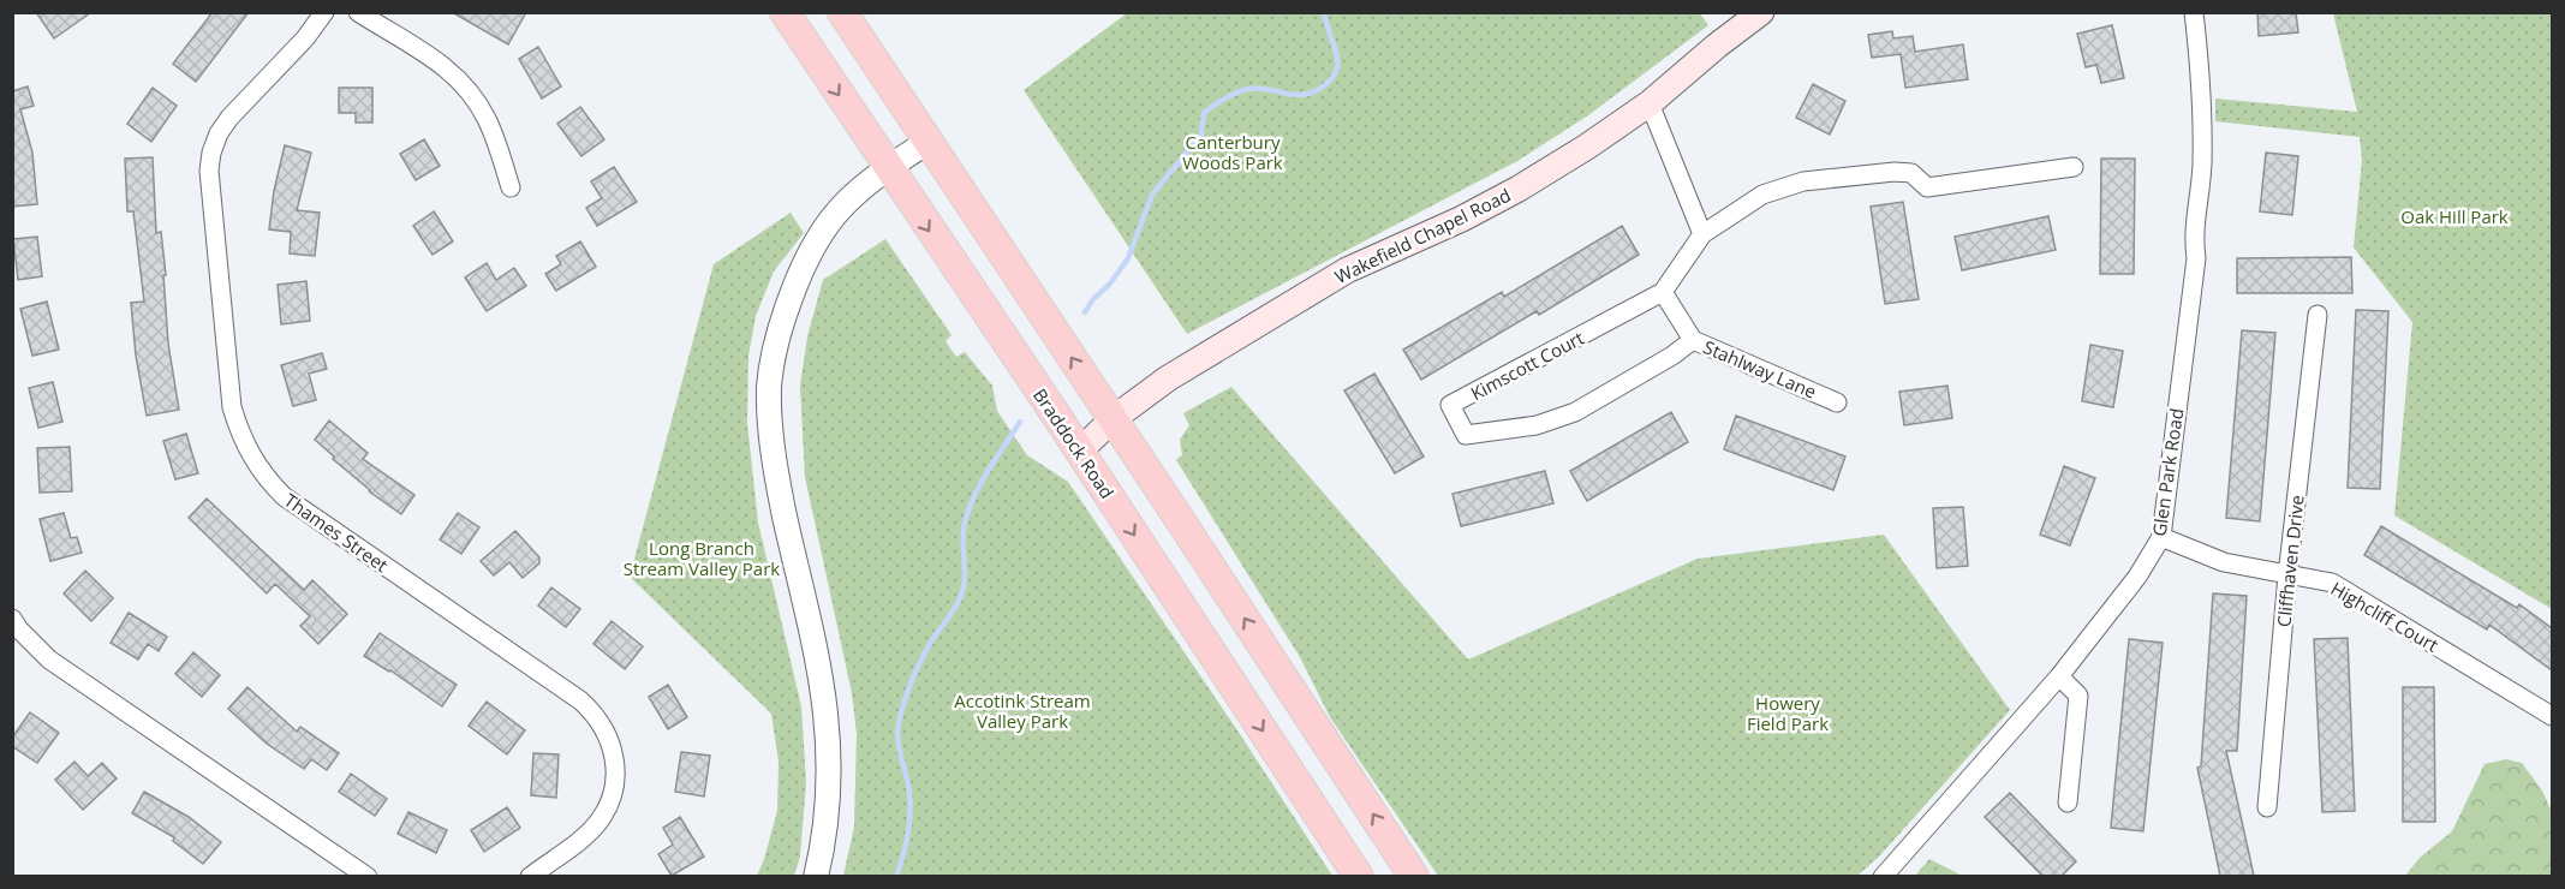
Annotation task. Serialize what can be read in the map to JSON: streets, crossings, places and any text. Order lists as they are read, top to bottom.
{
  "streets": {
    "main road": ["Wakefield Chapel Road", "Braddock Road"],
    "street": [
      "Kimscott Court",
      "Stahlway Lane",
      "Glen Park Road",
      "Thames Street",
      "Cliffhaven Drive",
      "Highcliff Court"
    ]
  },
  "crossings": [
    ["Wakefield Chapel Road", "Braddock Road"],
    ["Kimscott Court", "Stahlway Lane"],
    ["Glen Park Road", "Highcliff Court"],
    ["Cliffhaven Drive", "Highcliff Court"]
  ],
  "parks": [
    "Canterbury Woods Park",
    "Oak Hill Park",
    "Long Branch Stream Valley Park",
    "Accotink Stream Valley Park",
    "Howery Field Park"
  ]
}
